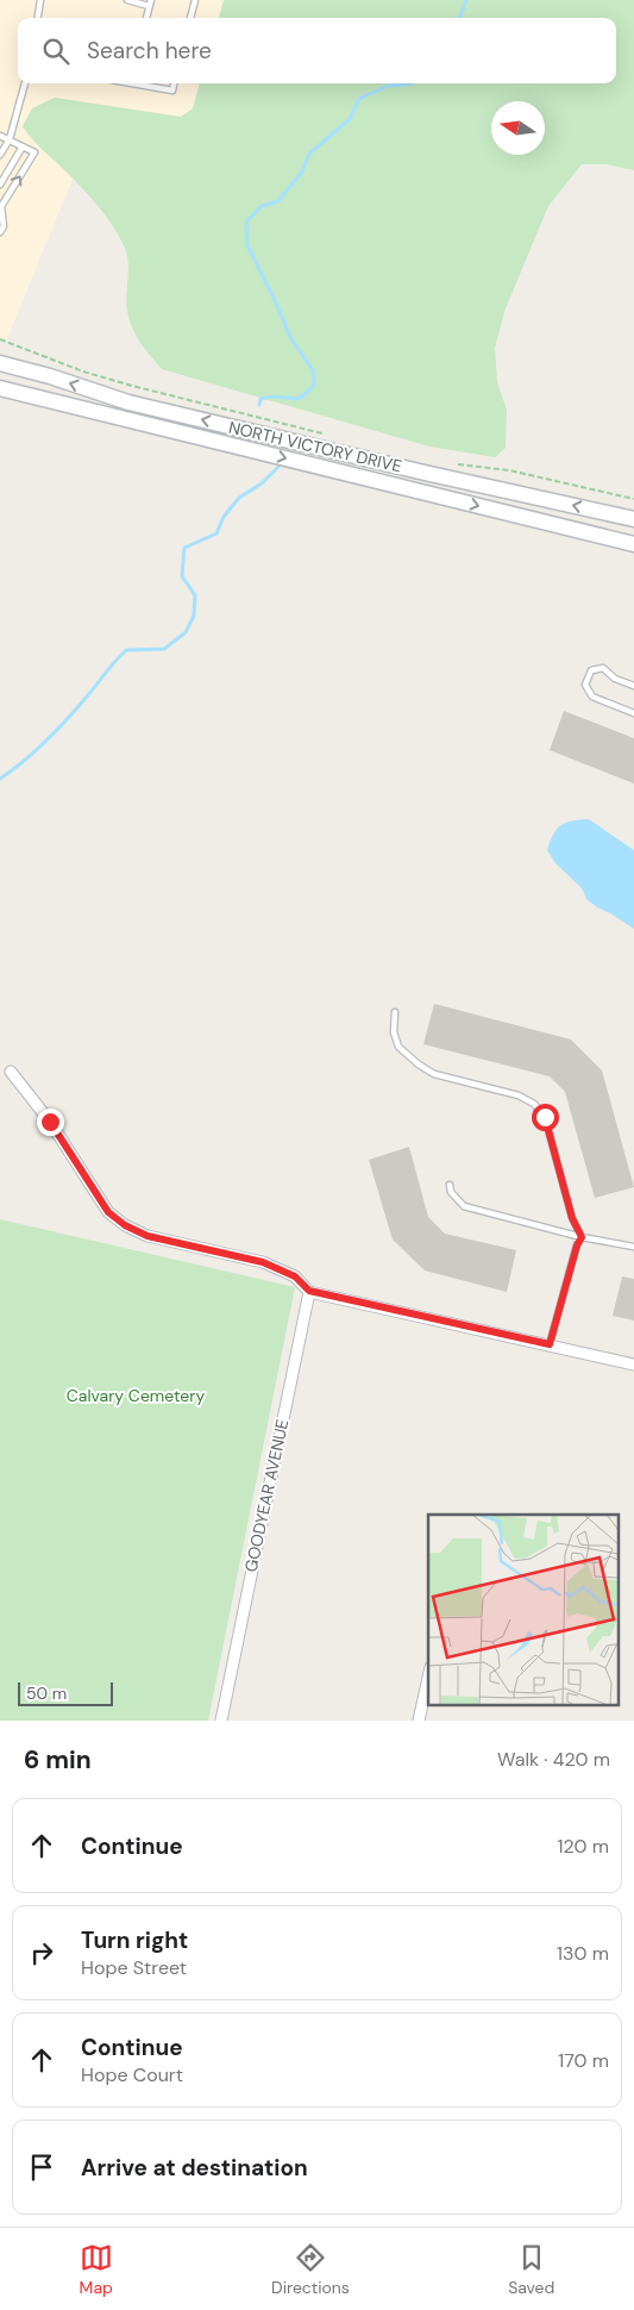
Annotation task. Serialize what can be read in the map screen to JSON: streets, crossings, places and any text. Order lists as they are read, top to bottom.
{
  "streets": {
    "main road": ["NORTH VICTORY DRIVE"],
    "street": ["GOODYEAR AVENUE"]
  },
  "parks": ["Calvary Cemetery"],
  "scale_bar": "50 m",
  "north": "left",
  "page": {
    "search": "Search here",
    "scale": "50 m",
    "heading": ["6 min", "Walk · 420 m"],
    "list": [
      ["Continue", "120 m"],
      ["Turn right", "Hope Street", "130 m"],
      ["Continue", "Hope Court", "170 m"],
      "Arrive at destination"
    ],
    "nav": ["Map", "Directions", "Saved"]
  }
}
